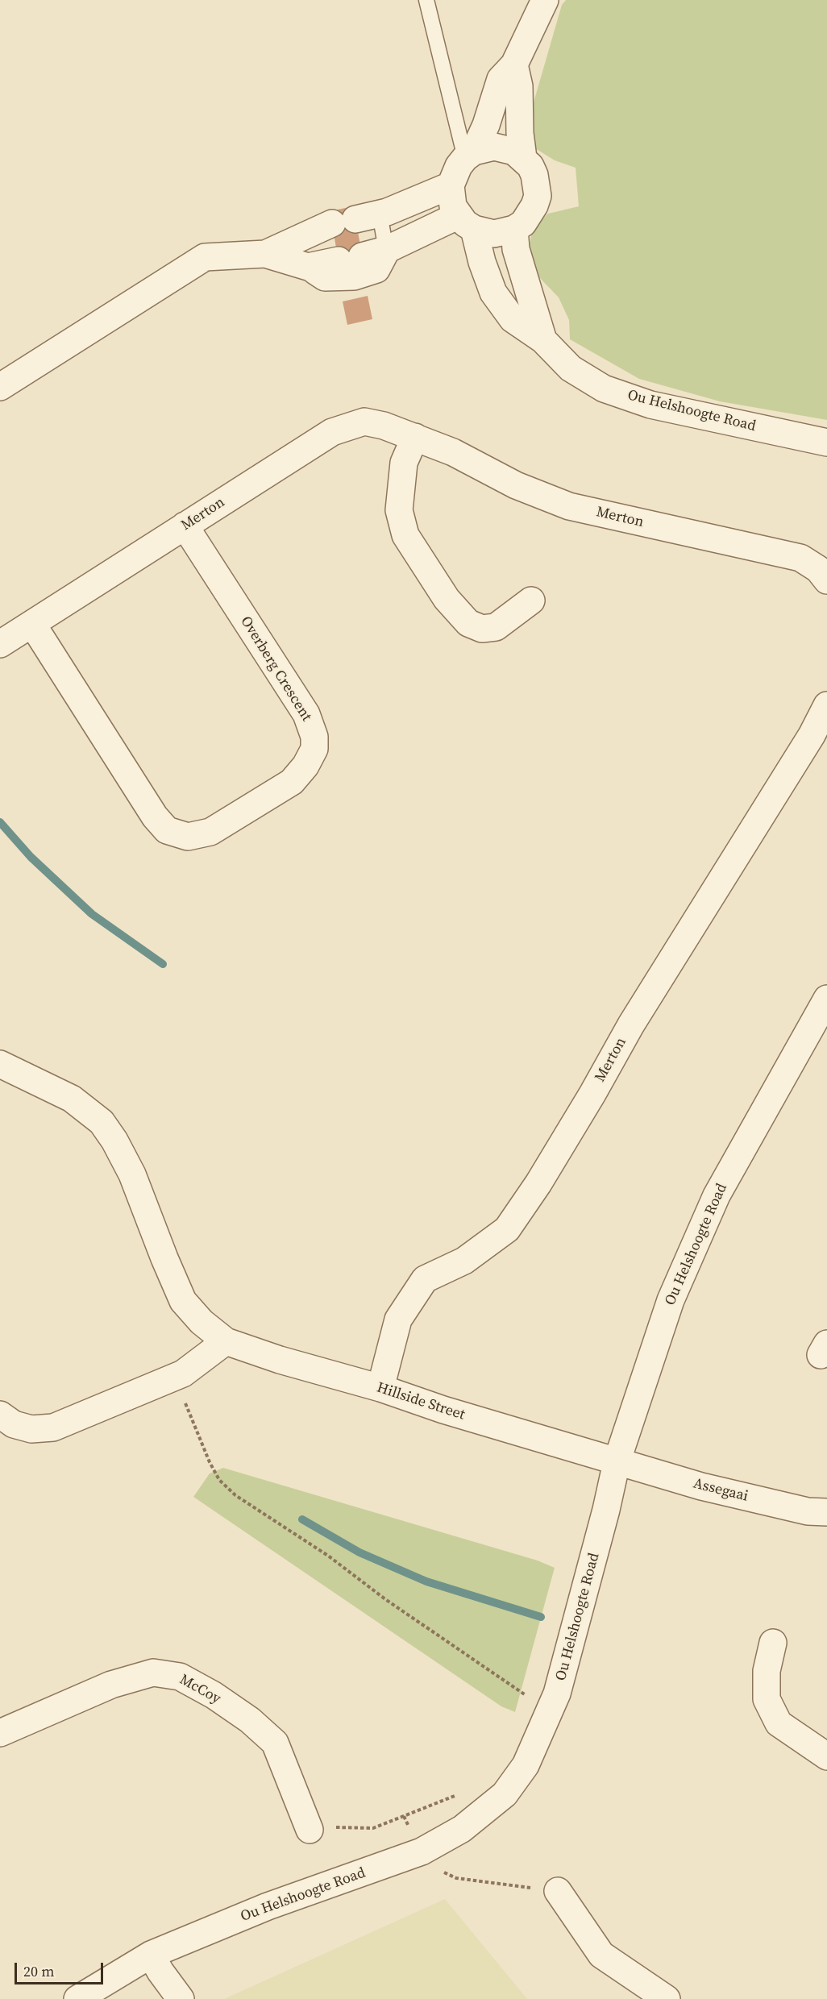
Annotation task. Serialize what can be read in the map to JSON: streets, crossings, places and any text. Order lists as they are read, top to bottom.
{
  "streets": {
    "street": [
      "Ou Helshoogte Road",
      "Merton",
      "Overberg Crescent",
      "Hillside Street",
      "Assegaai",
      "McCoy"
    ]
  },
  "crossings": [
    ["Ou Helshoogte Road", "Hillside Street"],
    ["Ou Helshoogte Road", "Assegaai"],
    ["Merton", "Overberg Crescent"],
    ["Merton", "Hillside Street"],
    ["Hillside Street", "Assegaai"]
  ],
  "scale_bar": "20 m"
}
